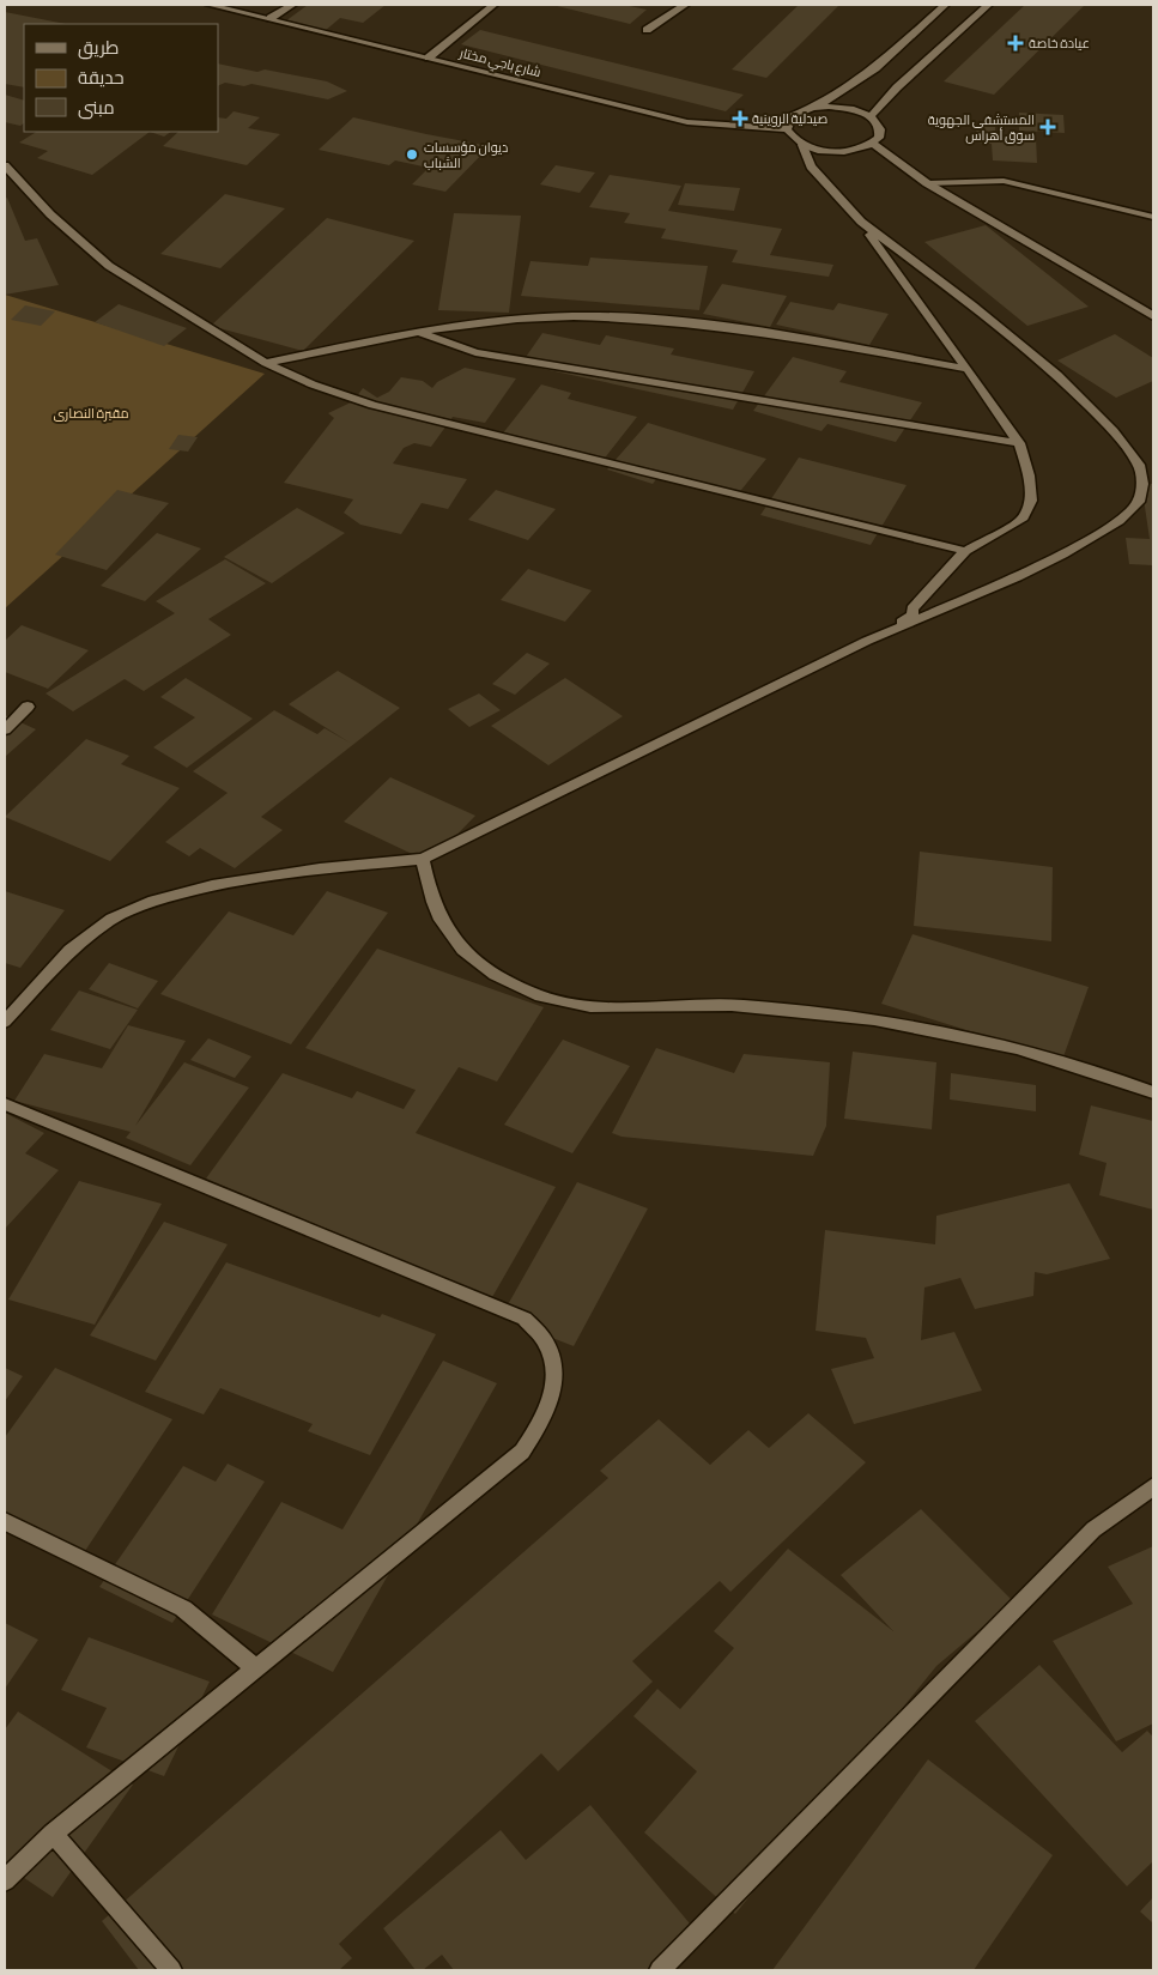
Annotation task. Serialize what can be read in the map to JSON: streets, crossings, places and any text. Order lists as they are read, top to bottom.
{
  "streets": {
    "street": ["شارع باجي مختار"]
  },
  "parks": ["مقبرة النصارى"],
  "places": {
    "health": ["عيادة خاصة", "صيدلية الروينية", "المستشفى الجهوية سوق أهراس"],
    "other": ["ديوان مؤسسات الشباب"]
  },
  "legend": ["طريق", "حديقة", "مبنى"]
}
